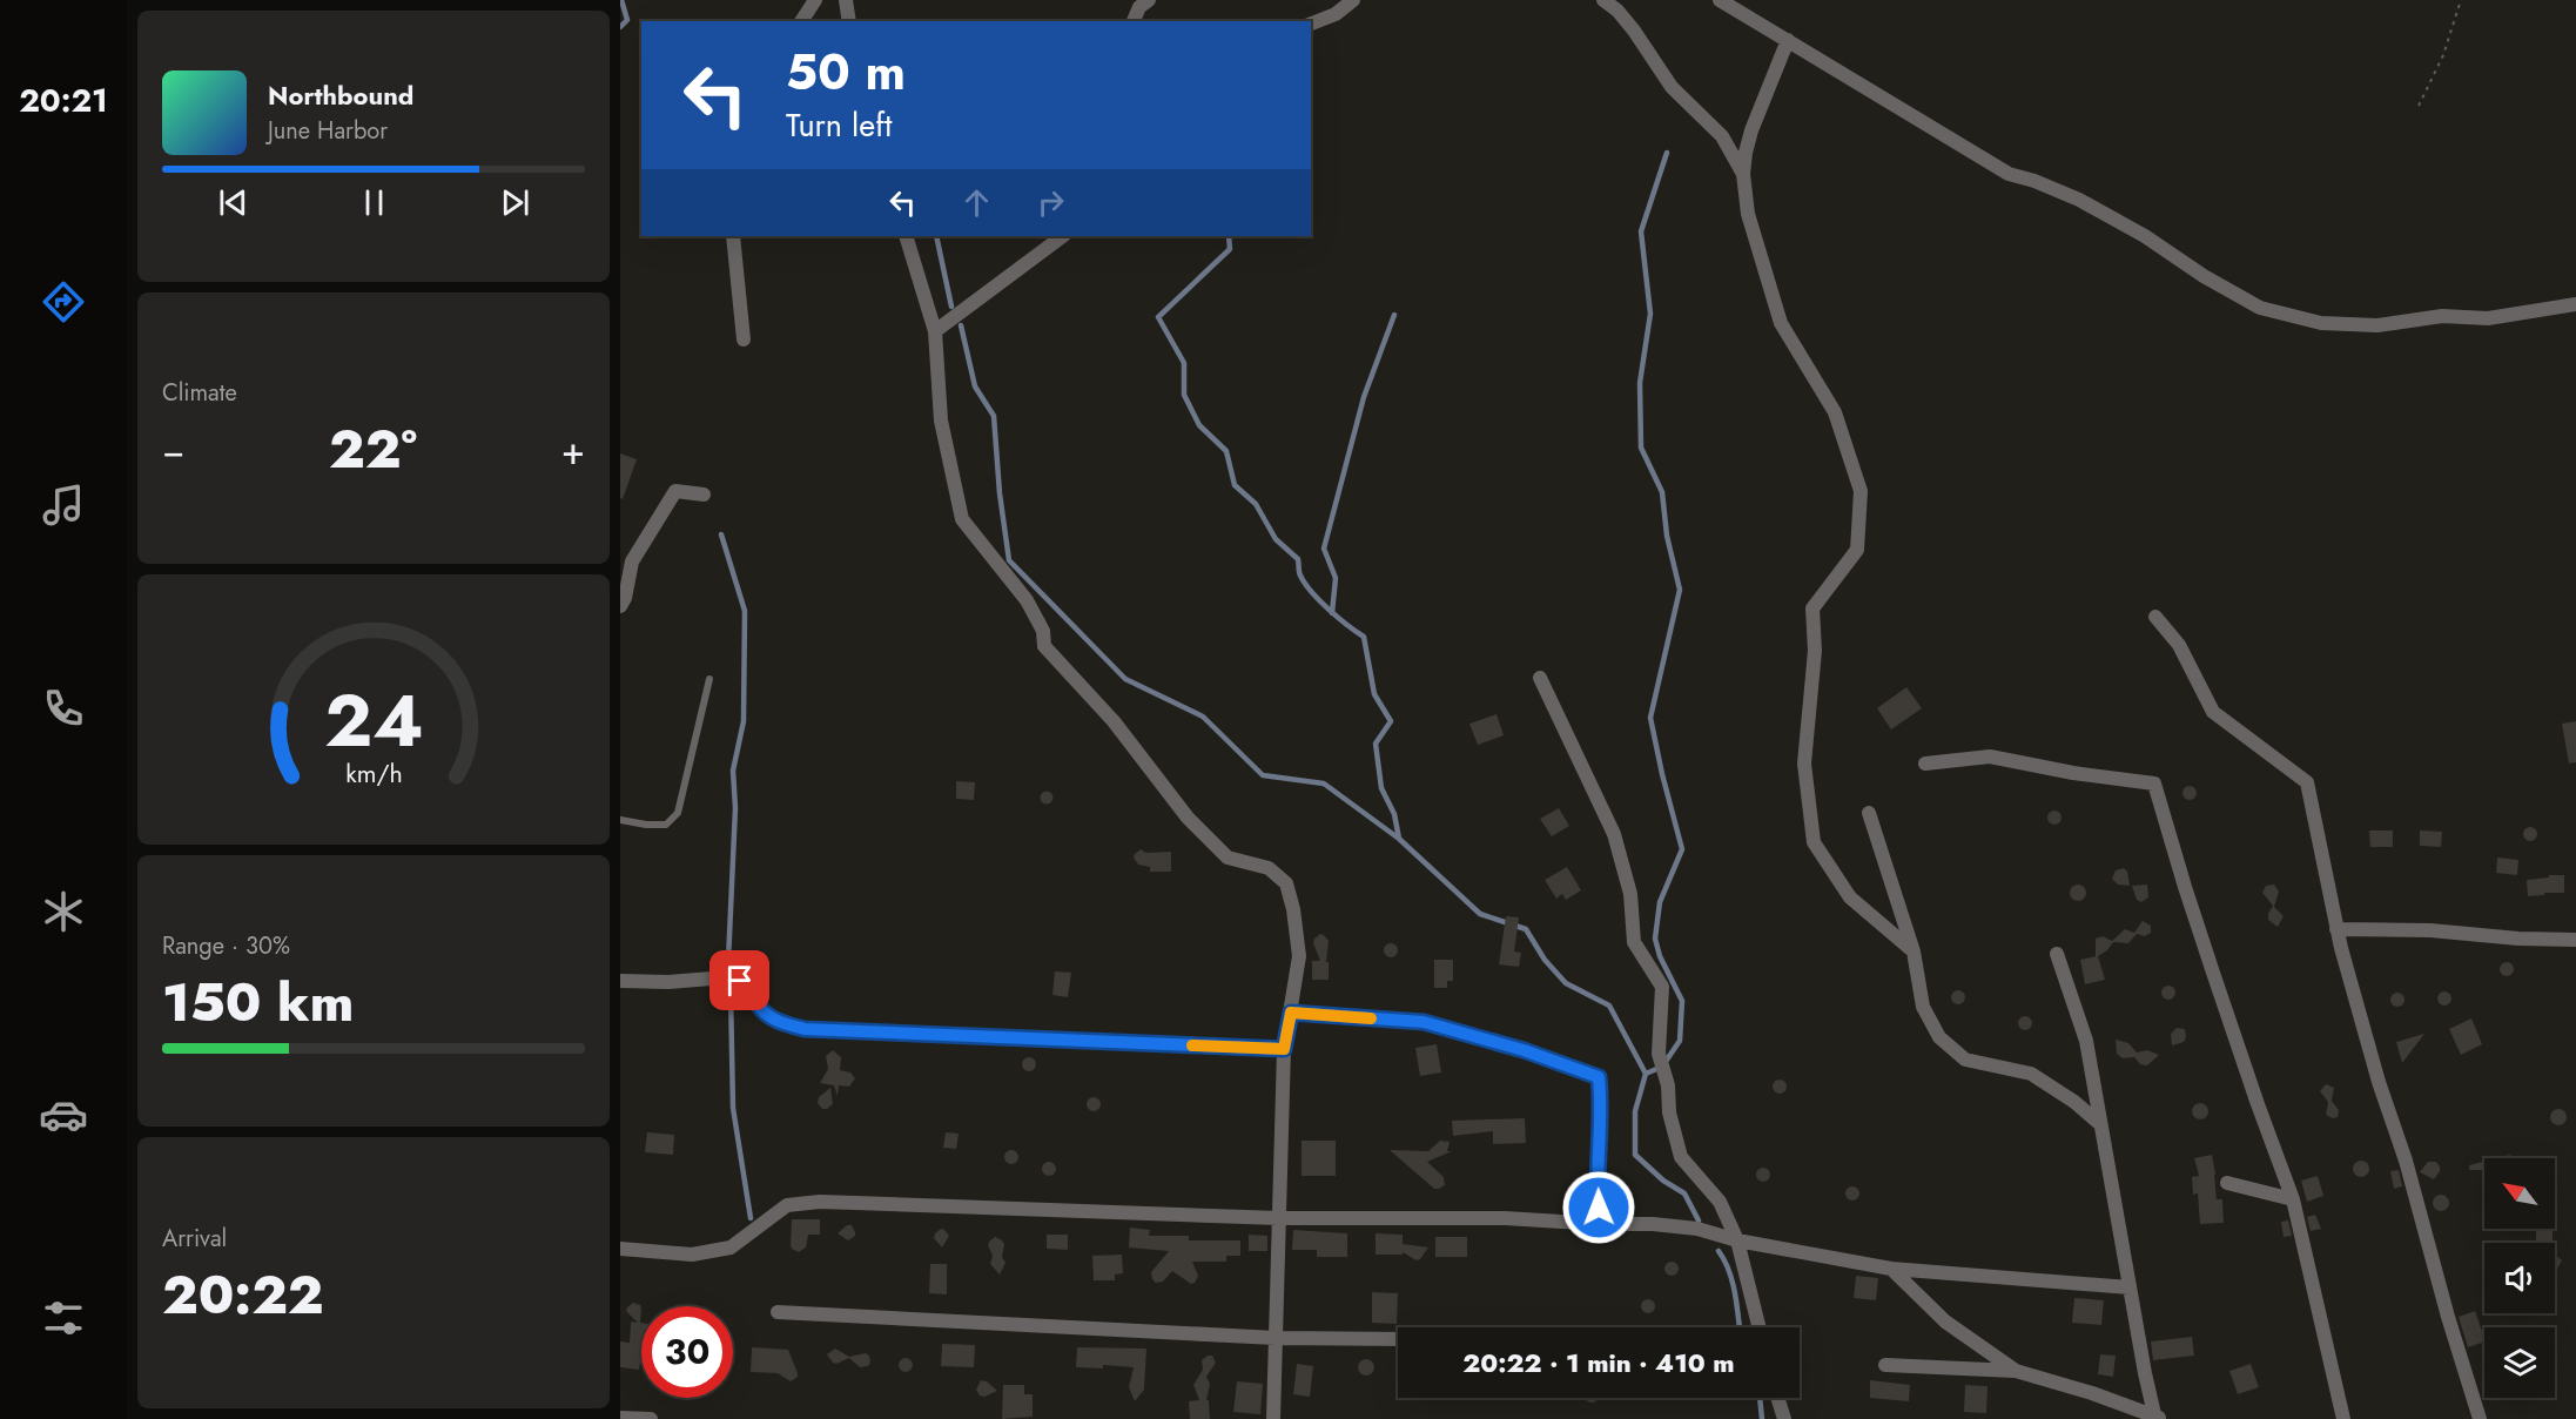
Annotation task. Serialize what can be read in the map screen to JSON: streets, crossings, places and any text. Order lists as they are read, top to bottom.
{
  "north": "top left",
  "page": {
    "tabs": "20:21",
    "turn": ["50 m", "Turn left"],
    "song": ["Northbound", "June Harbor"],
    "tile": [
      "Climate",
      ["Range · 30%", "150 km"],
      ["Arrival", "20:22"]
    ],
    "heat": ["−", "22°", "+"],
    "limit": "30",
    "trip": "20:22 · 1 min · 410 m",
    "gauge": ["24", "km/h"]
  }
}
